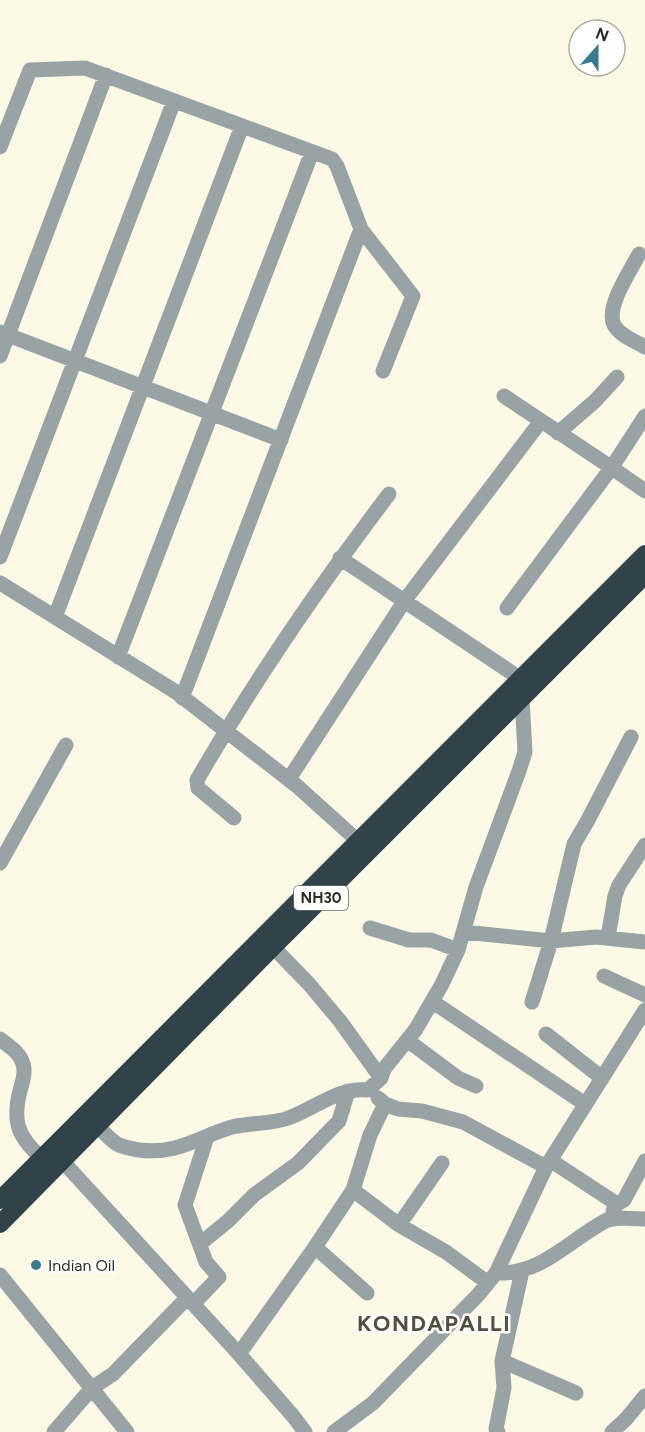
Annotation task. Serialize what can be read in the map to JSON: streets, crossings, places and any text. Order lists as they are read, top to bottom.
{
  "streets": {
    "highway": ["NH30"]
  },
  "districts": ["KONDAPALLI"],
  "places": ["Indian Oil"],
  "north": "top"
}
